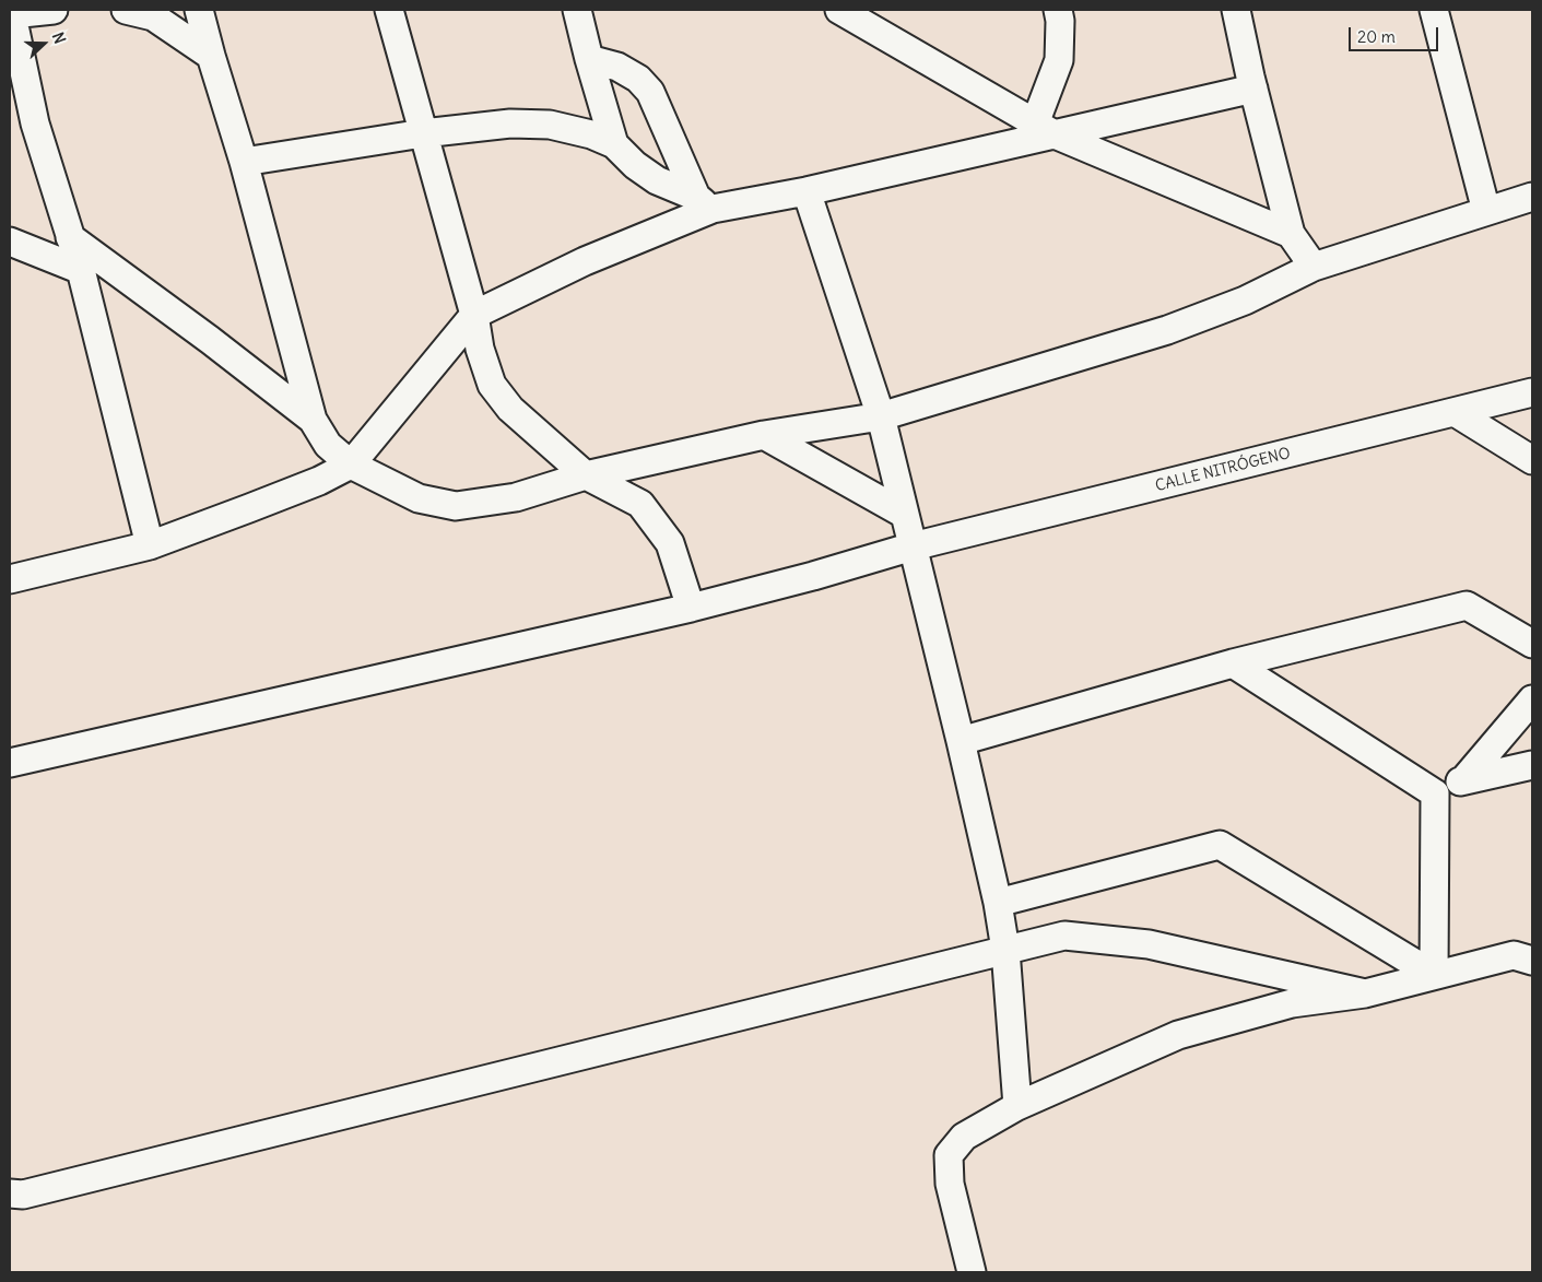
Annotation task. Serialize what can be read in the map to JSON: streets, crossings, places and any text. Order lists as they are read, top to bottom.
{
  "streets": {
    "street": ["CALLE NITRÓGENO"]
  },
  "scale_bar": "20 m",
  "north": "right"
}
